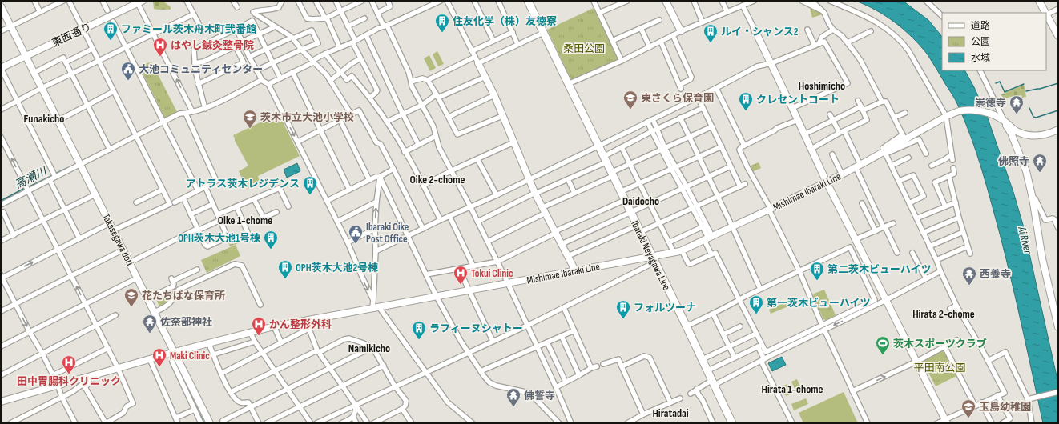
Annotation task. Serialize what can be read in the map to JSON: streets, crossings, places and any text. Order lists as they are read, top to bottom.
{
  "streets": {
    "main road": ["Ibaraki Neyagawa Line"],
    "street": ["東西通り", "Mishimae Ibaraki Line", "Takasegawa dori"]
  },
  "crossings": [
    ["東西通り", "Takasegawa dori"],
    ["Mishimae Ibaraki Line", "Takasegawa dori"],
    ["Mishimae Ibaraki Line", "Ibaraki Neyagawa Line"]
  ],
  "districts": [
    "Hoshimicho",
    "Funakicho",
    "Oike 2-chome",
    "Daidocho",
    "Oike 1-chome",
    "Hirata 2-chome",
    "Namikicho",
    "Hirata 1-chome",
    "Hiratadai"
  ],
  "water": ["高瀬川", "Ai River"],
  "parks": ["桑田公園", "平田南公園"],
  "places": {
    "building": [
      "住友化学（株）友徳寮",
      "ファミール茨木舟木町弐番館",
      "ルイ・シャンス2",
      "クレセントコート",
      "アトラス茨木レジデンス",
      "OPH茨木大池1号棟",
      "OPH茨木大池2号棟",
      "第二茨木ビューハイツ",
      "第一茨木ビューハイツ",
      "フォルツーナ",
      "ラフィーヌシャトー"
    ],
    "hospital": [
      "はやし鍼灸整骨院",
      "Tokui Clinic",
      "かん整形外科",
      "Maki Clinic",
      "田中胃腸科クリニック"
    ],
    "public building": ["大池コミュニティセンター", "Ibaraki Oike Post Office"],
    "school or university": [
      "東さくら保育園",
      "茨木市立大池小学校",
      "花たちばな保育所",
      "玉島幼稚園"
    ],
    "temple": [
      "崇徳寺",
      "佛照寺",
      "西養寺",
      "佐奈部神社",
      "佛誓寺"
    ],
    "sports": ["茨木スポーツクラブ"]
  },
  "legend": ["道路", "公園", "水域"]
}
